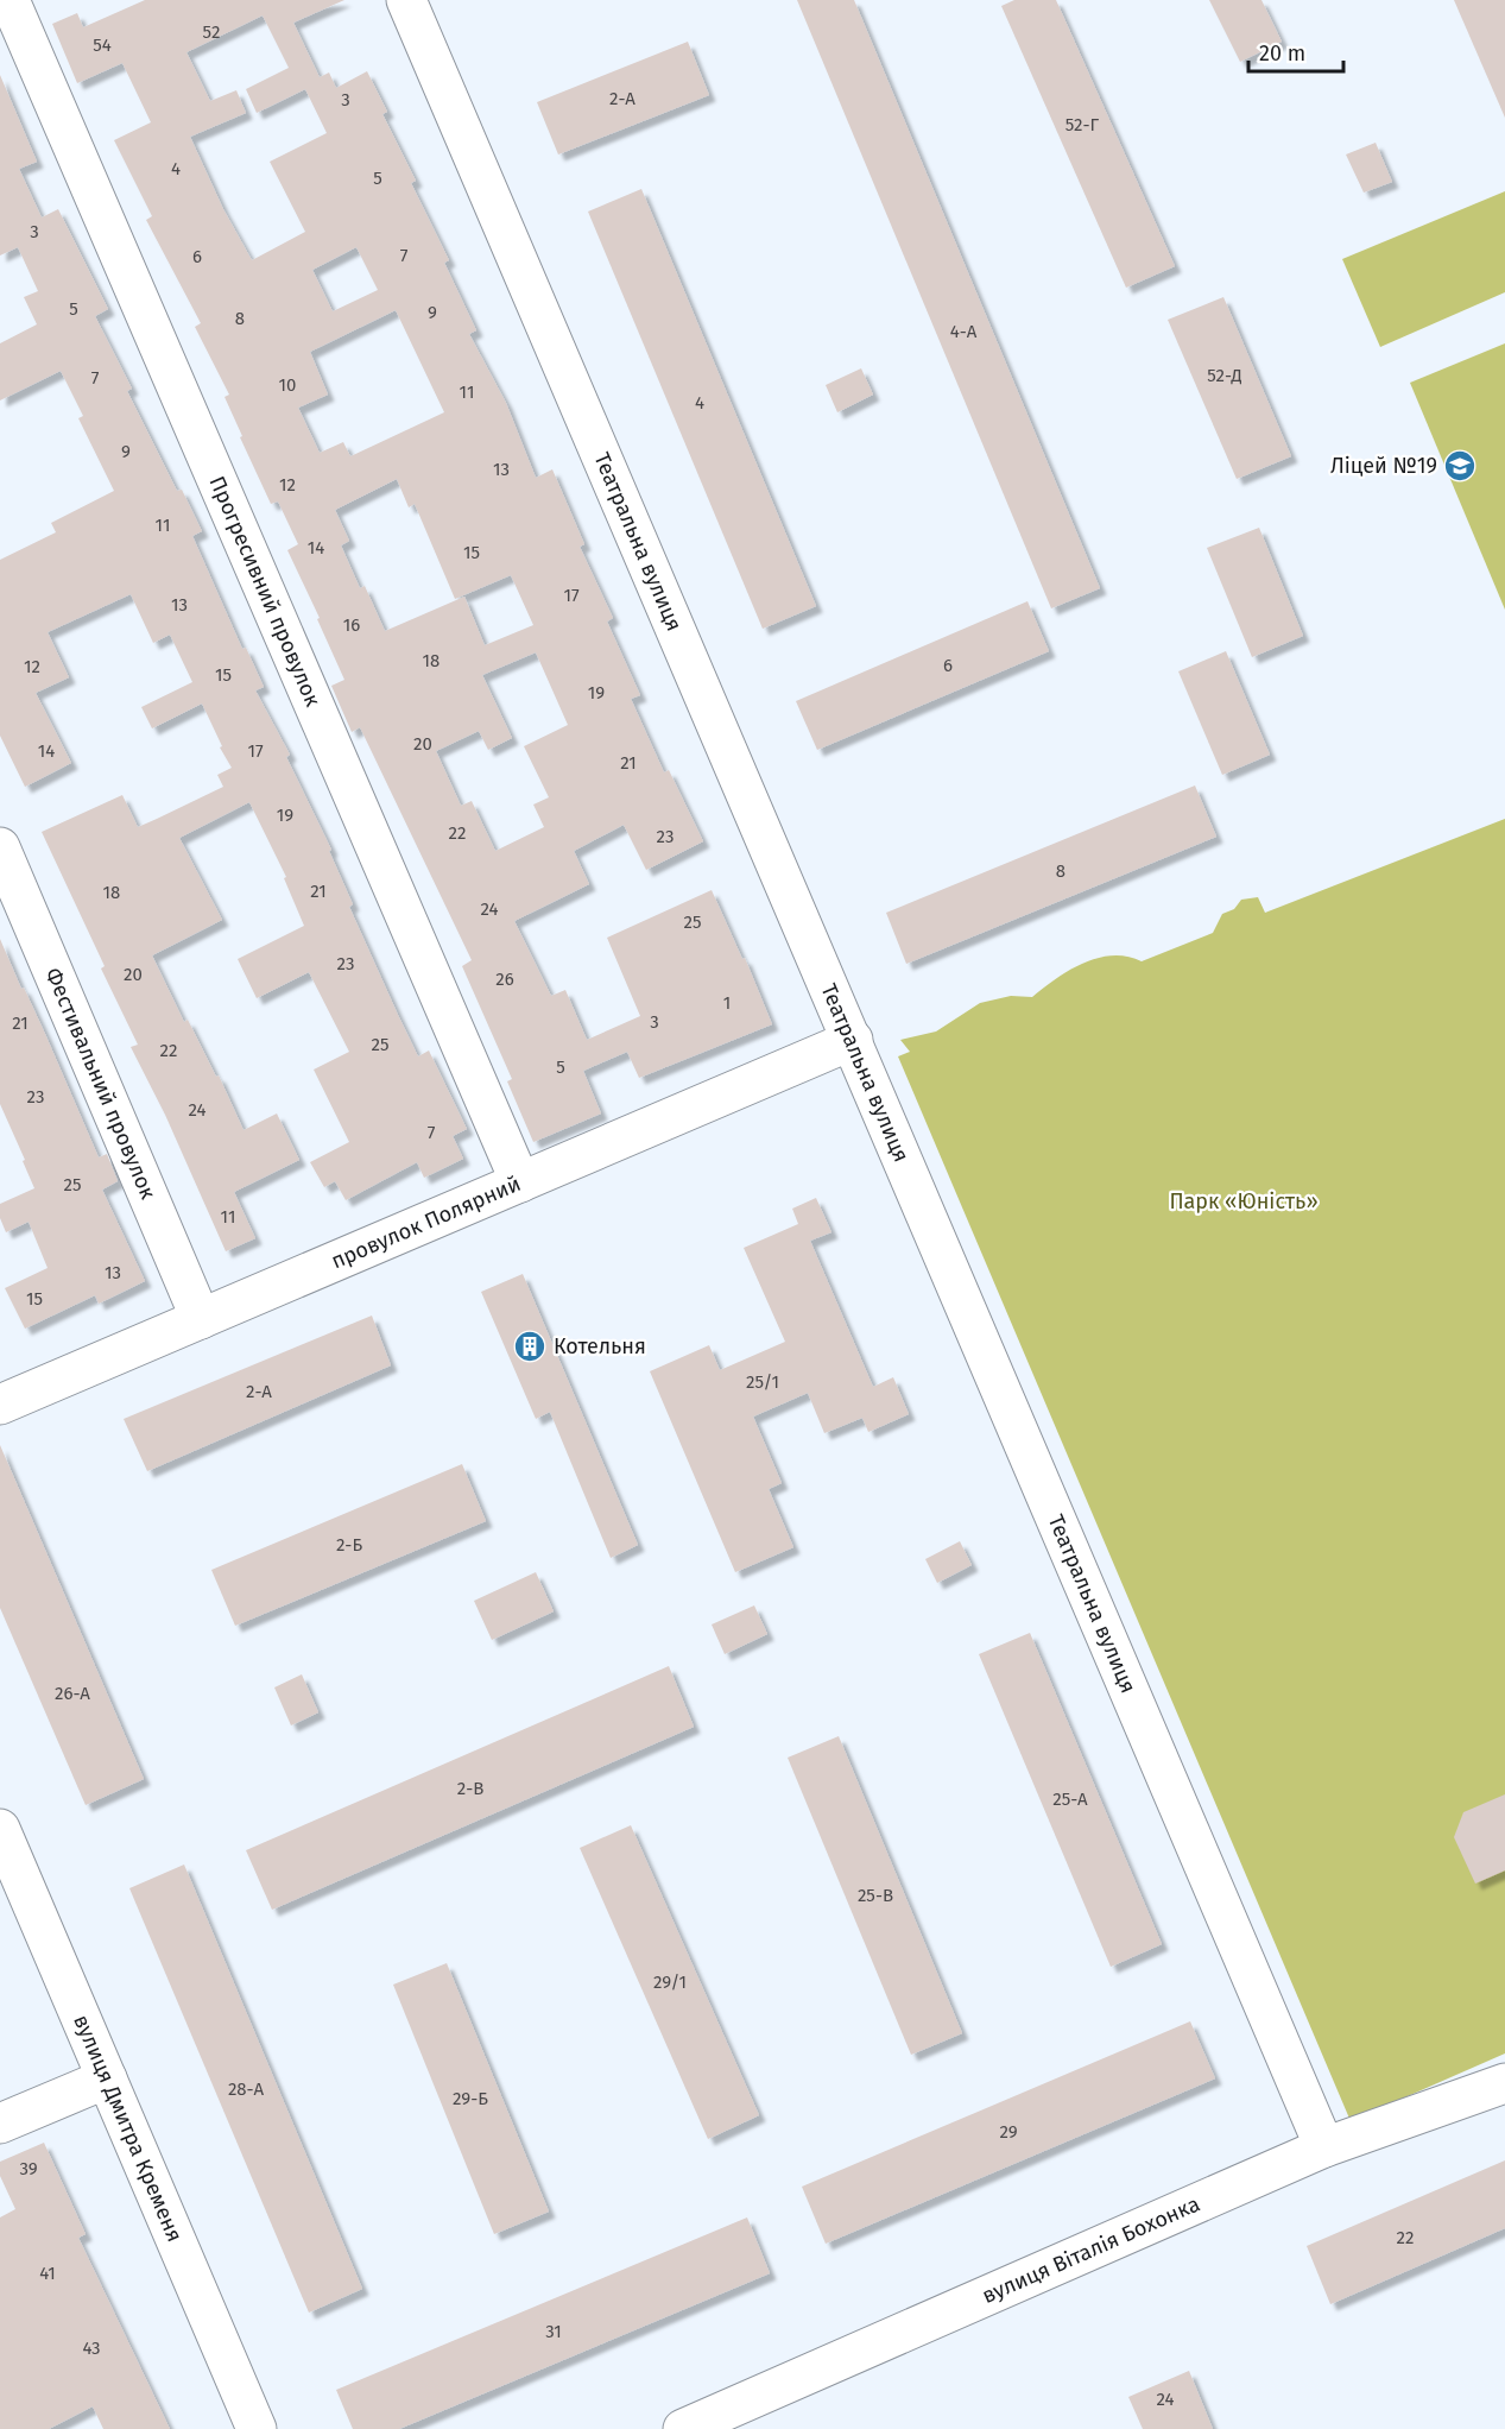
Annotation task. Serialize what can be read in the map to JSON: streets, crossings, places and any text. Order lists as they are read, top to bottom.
{
  "streets": {
    "street": [
      "Театральна вулиця",
      "Прогресивний провулок",
      "Фестивальний провулок",
      "провулок Полярний",
      "вулиця Дмитра Кременя",
      "вулиця Віталія Бохонка"
    ]
  },
  "crossings": [
    ["Театральна вулиця", "провулок Полярний"],
    ["Театральна вулиця", "вулиця Віталія Бохонка"],
    ["Прогресивний провулок", "провулок Полярний"],
    ["Фестивальний провулок", "провулок Полярний"]
  ],
  "parks": ["Парк «Юність»"],
  "places": {
    "school or university": ["Ліцей №19"],
    "building": ["Котельня"]
  },
  "house_numbers": [
    "52",
    "54",
    "2-А",
    "3",
    "52-Г",
    "4",
    "5",
    "3",
    "7",
    "6",
    "5",
    "9",
    "8",
    "4-А",
    "52-Д",
    "7",
    "10",
    "11",
    "4",
    "9",
    "13",
    "12",
    "11",
    "14",
    "15",
    "17",
    "13",
    "16",
    "18",
    "6",
    "12",
    "15",
    "19",
    "20",
    "14",
    "17",
    "21",
    "19",
    "22",
    "23",
    "8",
    "21",
    "18",
    "24",
    "25",
    "23",
    "20",
    "26",
    "1",
    "3",
    "21",
    "25",
    "22",
    "5",
    "23",
    "24",
    "7",
    "25",
    "11",
    "13",
    "15",
    "25/1",
    "2-А",
    "2-Б",
    "26-А",
    "2-В",
    "25-А",
    "25-В",
    "29/1",
    "28-А",
    "29-Б",
    "29",
    "39",
    "22",
    "41",
    "31",
    "43",
    "24"
  ],
  "scale_bar": "20 m"
}
